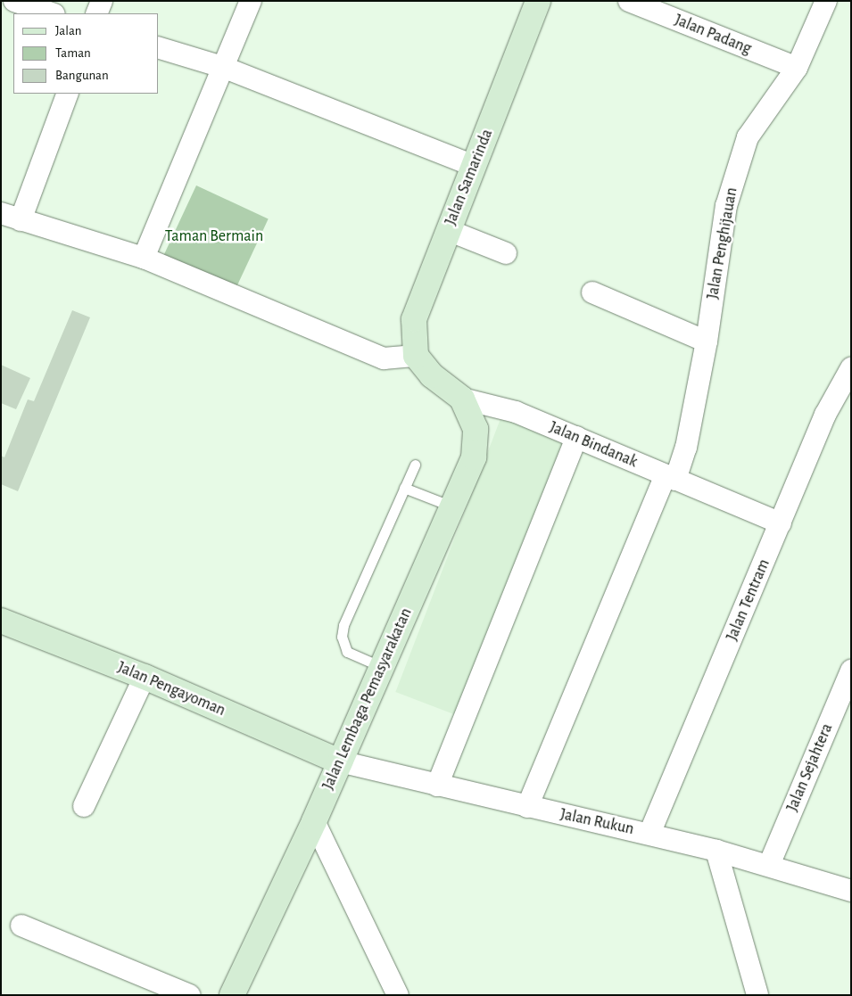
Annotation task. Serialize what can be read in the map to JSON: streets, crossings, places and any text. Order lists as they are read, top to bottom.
{
  "streets": {
    "street": [
      "Jalan Padang",
      "Jalan Samarinda",
      "Jalan Penghijauan",
      "Jalan Bindanak",
      "Jalan Tentram",
      "Jalan Pengayoman",
      "Jalan Lembaga Pemasyarakatan",
      "Jalan Sejahtera",
      "Jalan Rukun"
    ]
  },
  "crossings": [
    ["Jalan Padang", "Jalan Penghijauan"],
    ["Jalan Samarinda", "Jalan Bindanak"],
    ["Jalan Penghijauan", "Jalan Bindanak"],
    ["Jalan Penghijauan", "Jalan Rukun"],
    ["Jalan Bindanak", "Jalan Tentram"],
    ["Jalan Bindanak", "Jalan Lembaga Pemasyarakatan"],
    ["Jalan Tentram", "Jalan Rukun"],
    ["Jalan Pengayoman", "Jalan Lembaga Pemasyarakatan"],
    ["Jalan Pengayoman", "Jalan Rukun"],
    ["Jalan Lembaga Pemasyarakatan", "Jalan Rukun"],
    ["Jalan Sejahtera", "Jalan Rukun"]
  ],
  "parks": ["Taman Bermain"],
  "legend": ["Jalan", "Taman", "Bangunan"]
}
